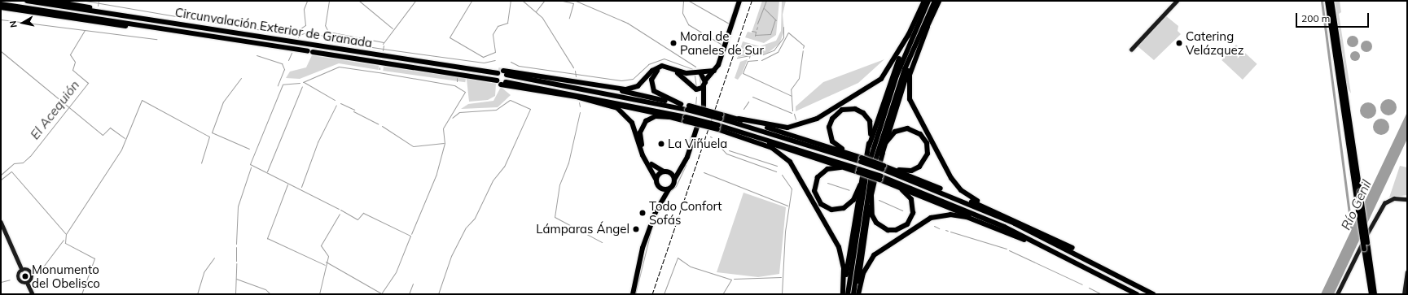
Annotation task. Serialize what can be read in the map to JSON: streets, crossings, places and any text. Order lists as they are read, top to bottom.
{
  "streets": {
    "highway": ["Circunvalación Exterior de Granada"]
  },
  "water": ["El Acequión", "Río Genil"],
  "places": [
    "Moral de Paneles de Sur",
    "Catering Velázquez",
    "La Viñuela",
    "Todo Confort Sofás",
    "Lámparas Ángel",
    "Monumento del Obelisco"
  ],
  "scale_bar": "200 m",
  "north": "left"
}
